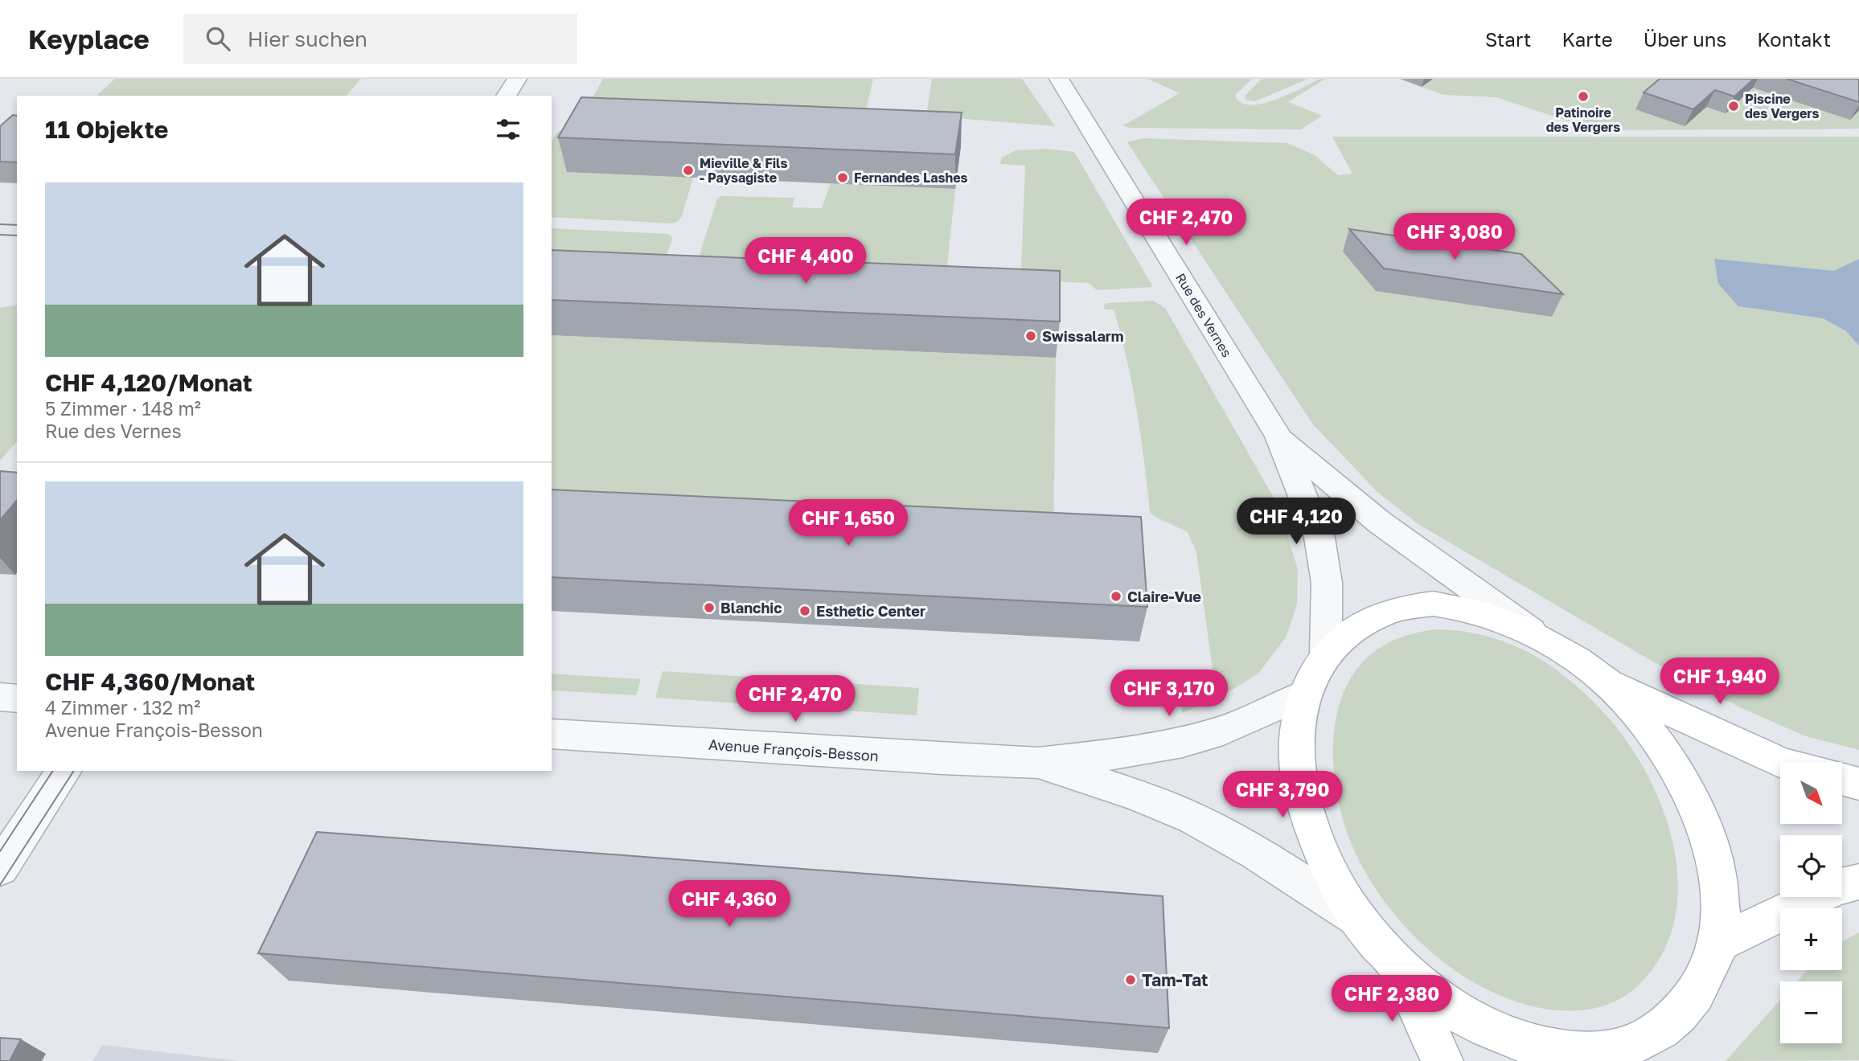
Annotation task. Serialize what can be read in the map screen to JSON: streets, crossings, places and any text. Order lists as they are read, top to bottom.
{
  "streets": {
    "street": ["Rue des Vernes", "Avenue François-Besson"]
  },
  "places": [
    "Patinoire des Vergers",
    "Piscine des Vergers",
    "Mieville & Fils - Paysagiste",
    "Fernandes Lashes",
    "Swissalarm",
    "Claire-Vue",
    "Blanchic",
    "Esthetic Center",
    "Tam-Tat"
  ],
  "north": "bottom right",
  "page": {
    "header": "Keyplace",
    "search": "Hier suchen",
    "nav": [
      "Start",
      "Karte",
      "Über uns",
      "Kontakt"
    ],
    "heading": "11 Objekte",
    "list": [
      {
        "name": "CHF 4,120/Monat",
        "note": "5 Zimmer · 148 m² · Rue des Vernes"
      },
      {
        "name": "CHF 4,360/Monat",
        "note": "4 Zimmer · 132 m² · Avenue François-Besson"
      }
    ],
    "price": [
      "CHF 2,470",
      "CHF 3,080",
      "CHF 4,400",
      "CHF 4,120",
      "CHF 1,650",
      "CHF 1,940",
      "CHF 3,170",
      "CHF 2,470",
      "CHF 3,790",
      "CHF 4,360",
      "CHF 2,380"
    ],
    "map_buttons": ["+", "−"]
  }
}
